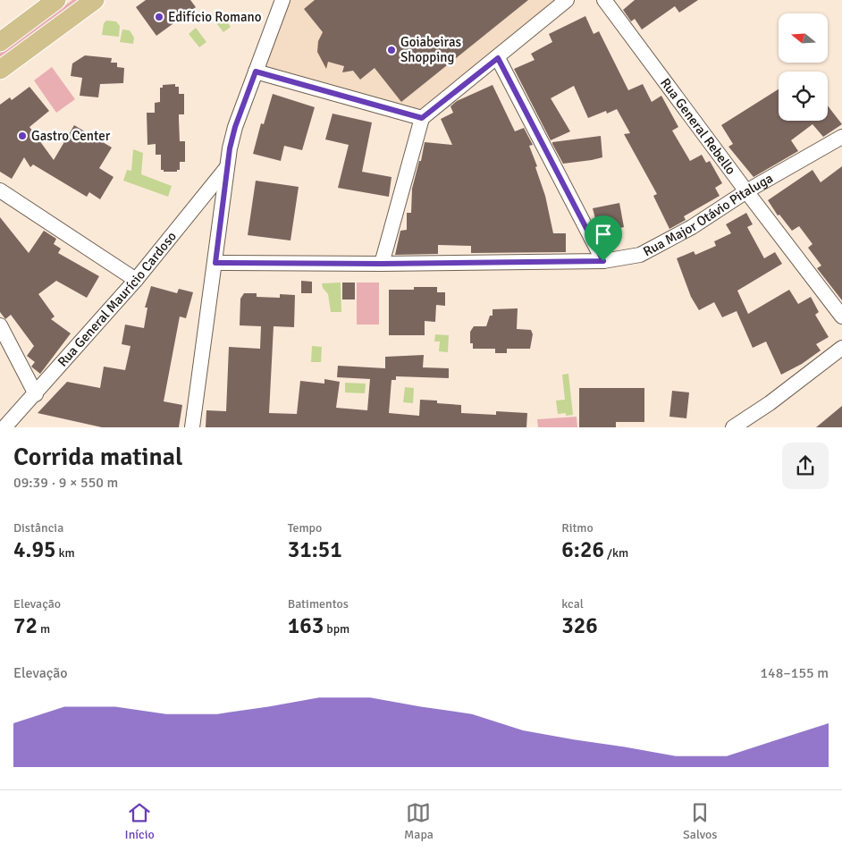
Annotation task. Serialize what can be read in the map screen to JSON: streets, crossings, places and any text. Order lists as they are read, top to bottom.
{
  "streets": {
    "street": ["Rua General Rebello", "Rua Major Otávio Pitaluga", "Rua General Maurício Cardoso"]
  },
  "crossings": [
    ["Rua General Rebello", "Rua Major Otávio Pitaluga"]
  ],
  "places": ["Edifício Romano", "Goiabeiras Shopping", "Gastro Center"],
  "north": "left",
  "page": {
    "heading": ["Corrida matinal", "09:39 · 9 × 550 m"],
    "stats": [
      ["Distância", "4.95 km"],
      ["Tempo", "31:51"],
      ["Ritmo", "6:26 /km"],
      ["Elevação", "72 m"],
      ["Batimentos", "163 bpm"],
      ["kcal", "326"]
    ],
    "chart": ["Elevação", "148–155 m"],
    "tabs": ["Início", "Mapa", "Salvos"]
  }
}
